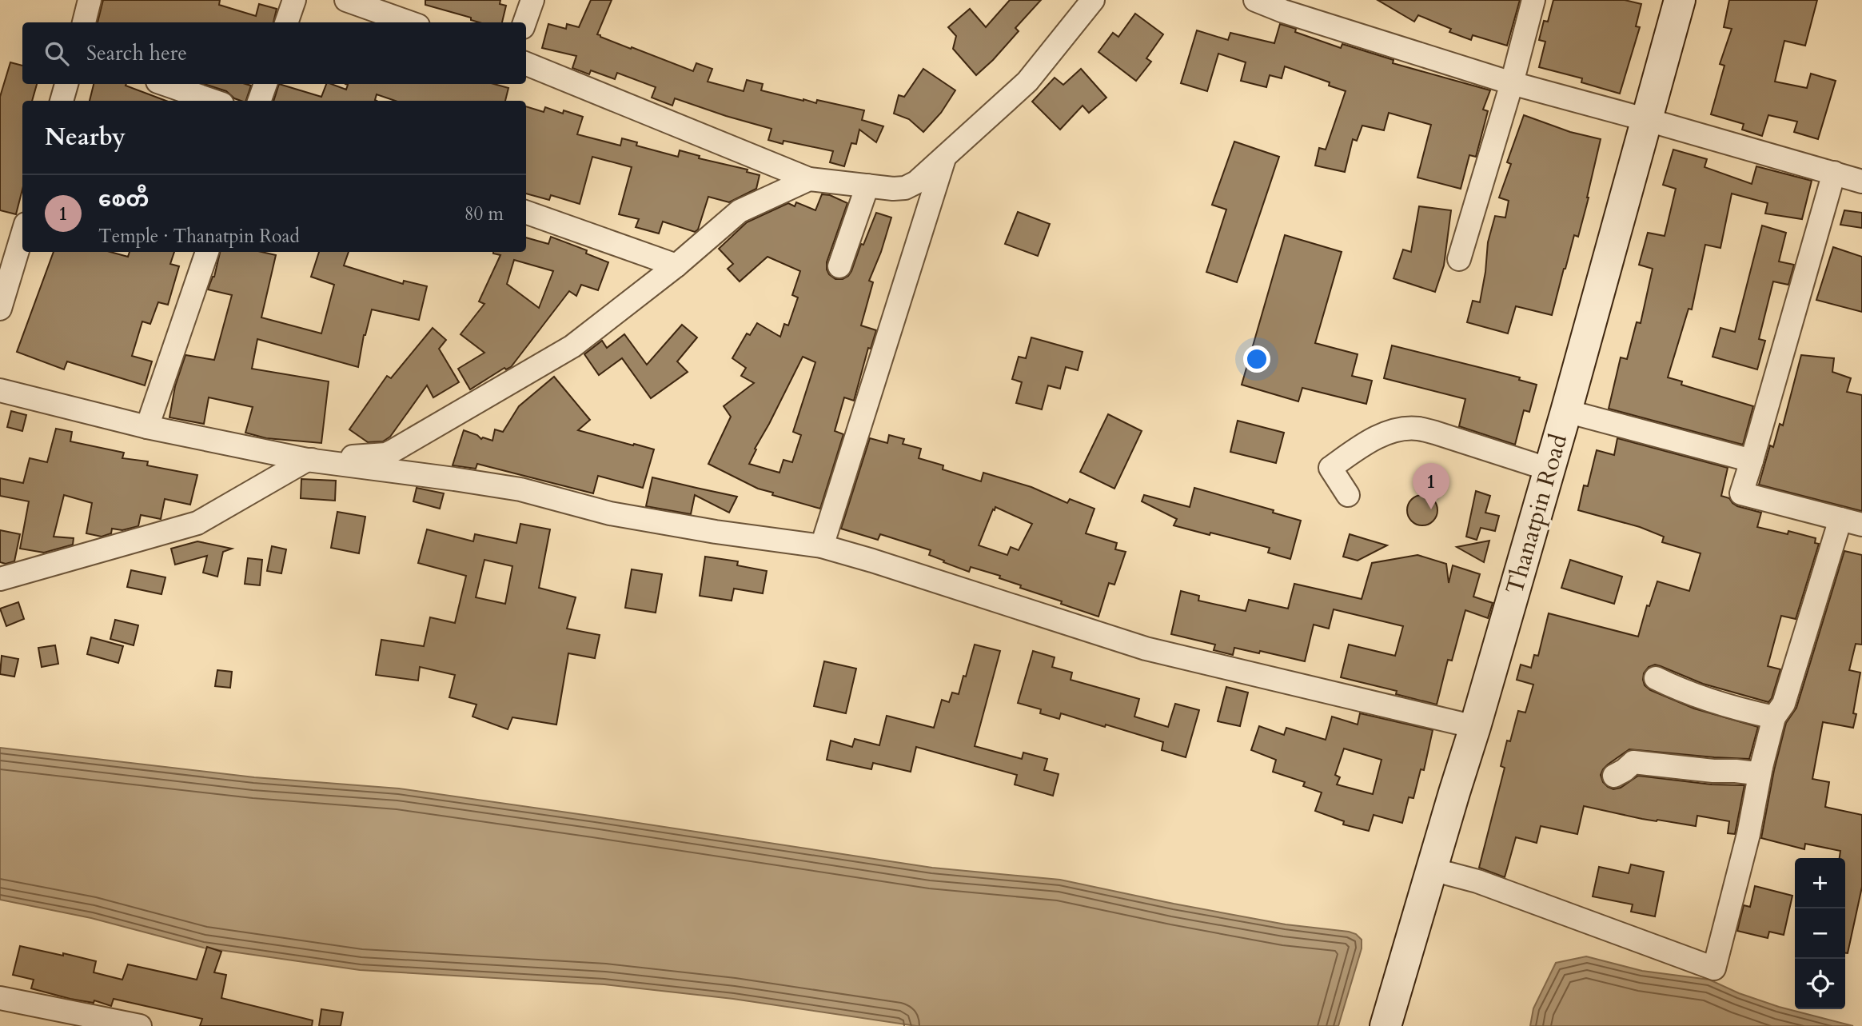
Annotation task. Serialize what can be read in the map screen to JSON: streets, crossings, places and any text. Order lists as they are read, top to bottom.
{
  "streets": {
    "main road": ["Thanatpin Road"]
  },
  "page": {
    "search": "Search here",
    "heading": "Nearby",
    "list": [
      {
        "mark": "1",
        "name": "စေတီ",
        "note": "Temple · Thanatpin Road",
        "value": "80 m"
      }
    ],
    "pins": "1",
    "map_buttons": ["+", "−"]
  }
}
